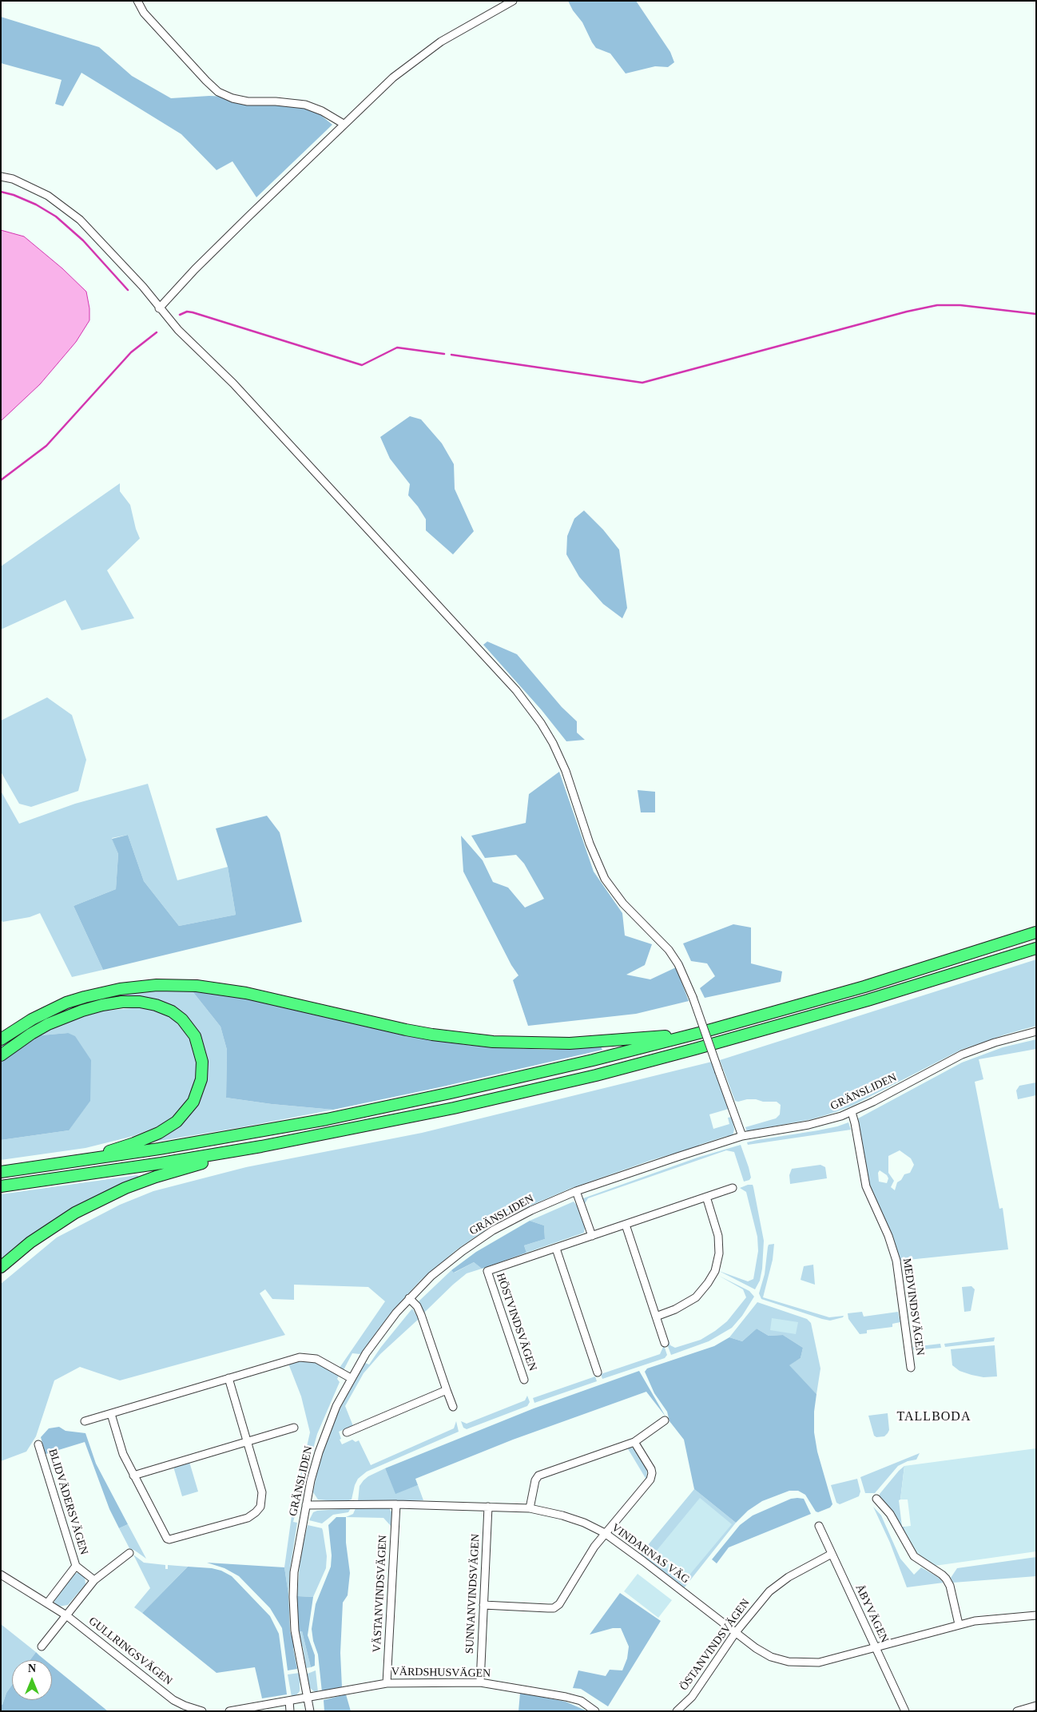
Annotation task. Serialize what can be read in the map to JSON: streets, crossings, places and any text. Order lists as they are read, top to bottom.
{
  "streets": {
    "street": [
      "GRÄNSLIDEN",
      "MEDVINDSVÄGEN",
      "HÖSTVINDSVÄGEN",
      "BLIDVÄDERSVÄGEN",
      "VINDARNAS VÄG",
      "VÄSTANVINDSVÄGEN",
      "SUNNANVINDSVÄGEN",
      "ÅBYVÄGEN",
      "ÖSTANVINDSVÄGEN",
      "GULLRINGSVÄGEN",
      "VÄRDSHUSVÄGEN"
    ]
  },
  "crossings": [
    ["GRÄNSLIDEN", "MEDVINDSVÄGEN"],
    ["GRÄNSLIDEN", "VINDARNAS VÄG"],
    ["GRÄNSLIDEN", "VÄRDSHUSVÄGEN"],
    ["VINDARNAS VÄG", "VÄSTANVINDSVÄGEN"],
    ["VINDARNAS VÄG", "SUNNANVINDSVÄGEN"],
    ["VINDARNAS VÄG", "ÅBYVÄGEN"],
    ["VINDARNAS VÄG", "ÖSTANVINDSVÄGEN"],
    ["VÄSTANVINDSVÄGEN", "VÄRDSHUSVÄGEN"],
    ["SUNNANVINDSVÄGEN", "VÄRDSHUSVÄGEN"],
    ["ÅBYVÄGEN", "ÖSTANVINDSVÄGEN"]
  ],
  "districts": ["TALLBODA"],
  "north": "top"
}
